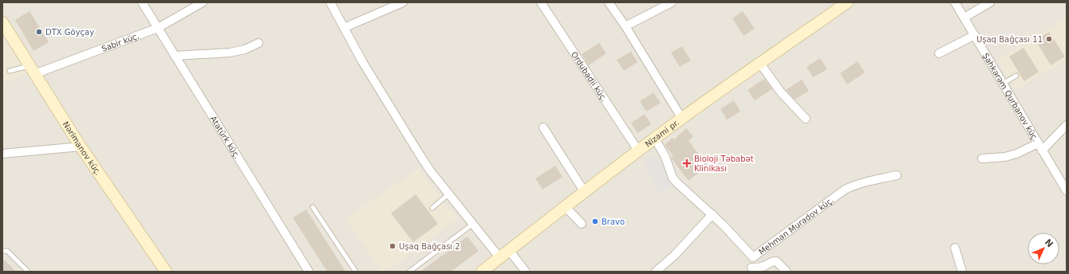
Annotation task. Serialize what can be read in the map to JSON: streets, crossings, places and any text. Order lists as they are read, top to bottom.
{
  "streets": {
    "street": [
      "Sabir küç.",
      "Ordubadii küç.",
      "Şahkərəm Qurbanov küç.",
      "Nizami pr.",
      "Atatürk küç.",
      "Nərimanov küç.",
      "Mehman Muradov küç."
    ]
  },
  "crossings": [
    ["Sabir küç.", "Atatürk küç."],
    ["Sabir küç.", "Nərimanov küç."],
    ["Ordubadii küç.", "Nizami pr."],
    ["Nizami pr.", "Mehman Muradov küç."]
  ],
  "places": {
    "other": [
      "DTX Göyçay",
      "Uşaq Bağçası 11",
      "Bravo",
      "Uşaq Bağçası 2"
    ],
    "health": ["Bioloji Təbabət Klinikası"]
  },
  "north": "top right"
}
